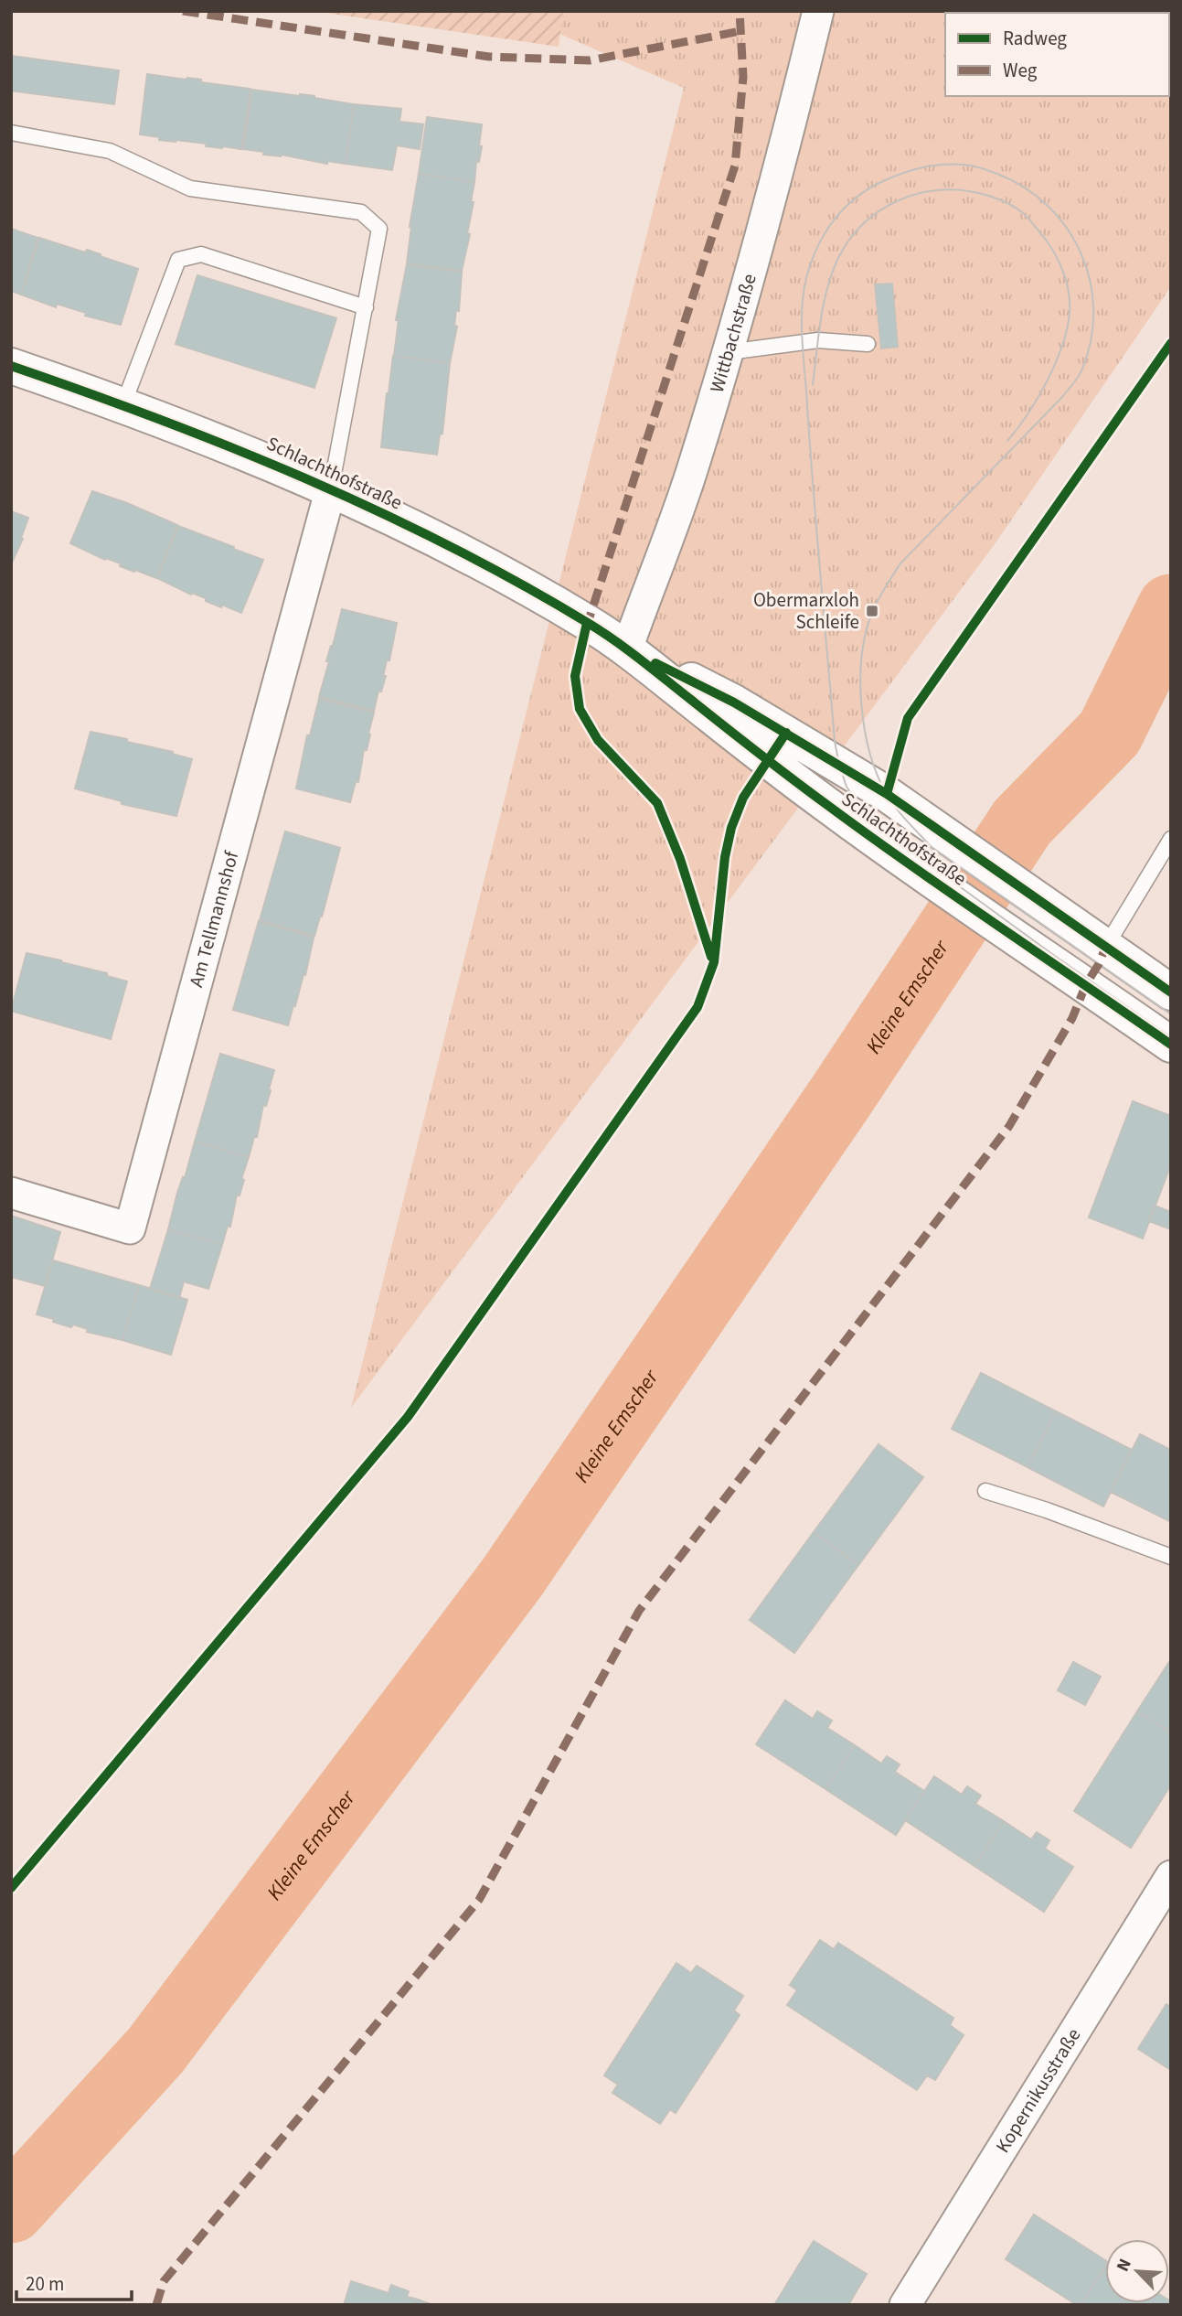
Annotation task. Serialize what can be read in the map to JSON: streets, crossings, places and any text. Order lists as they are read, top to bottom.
{
  "streets": {
    "street": [
      "Wittbachstraße",
      "Schlachthofstraße",
      "Am Tellmannshof",
      "Kopernikusstraße"
    ]
  },
  "crossings": [
    ["Wittbachstraße", "Schlachthofstraße"],
    ["Schlachthofstraße", "Am Tellmannshof"]
  ],
  "water": ["Kleine Emscher"],
  "places": {
    "transit": ["Obermarxloh Schleife"]
  },
  "legend": ["Radweg", "Weg"],
  "scale_bar": "20 m",
  "north": "top left"
}
